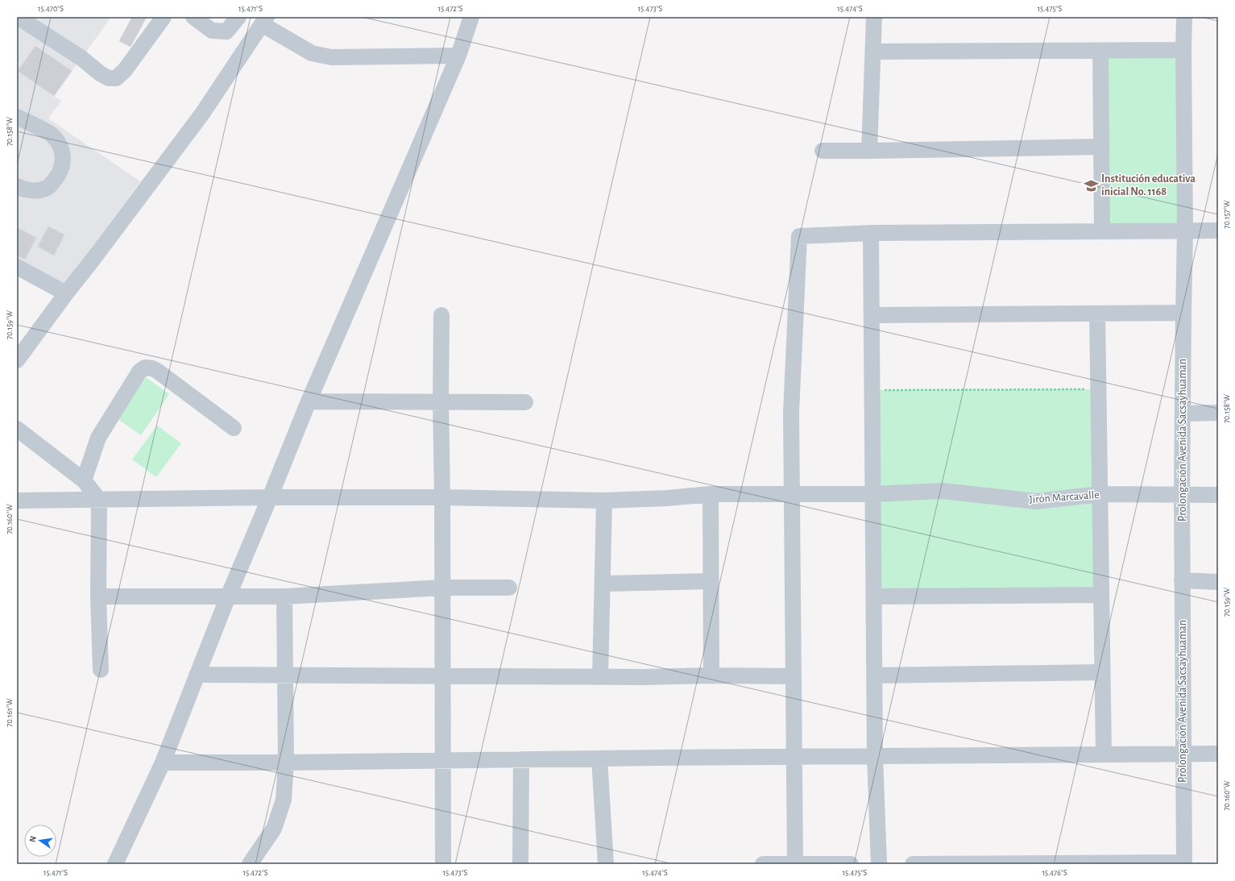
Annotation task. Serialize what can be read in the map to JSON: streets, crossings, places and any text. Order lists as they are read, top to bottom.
{
  "streets": {
    "street": ["Prolongación Avenida Sacsayhuaman", "Jirón Marcavalle"]
  },
  "crossings": [
    ["Prolongación Avenida Sacsayhuaman", "Jirón Marcavalle"]
  ],
  "places": {
    "school or university": ["Institución educativa inicial No. 1168"]
  },
  "north": "left",
  "coordinates": [
    "15.470°S",
    "15.471°S",
    "15.472°S",
    "15.473°S",
    "15.474°S",
    "15.475°S",
    "70.158°W",
    "70.157°W",
    "70.159°W",
    "70.160°W",
    "70.161°W",
    "15.476°S"
  ]
}
